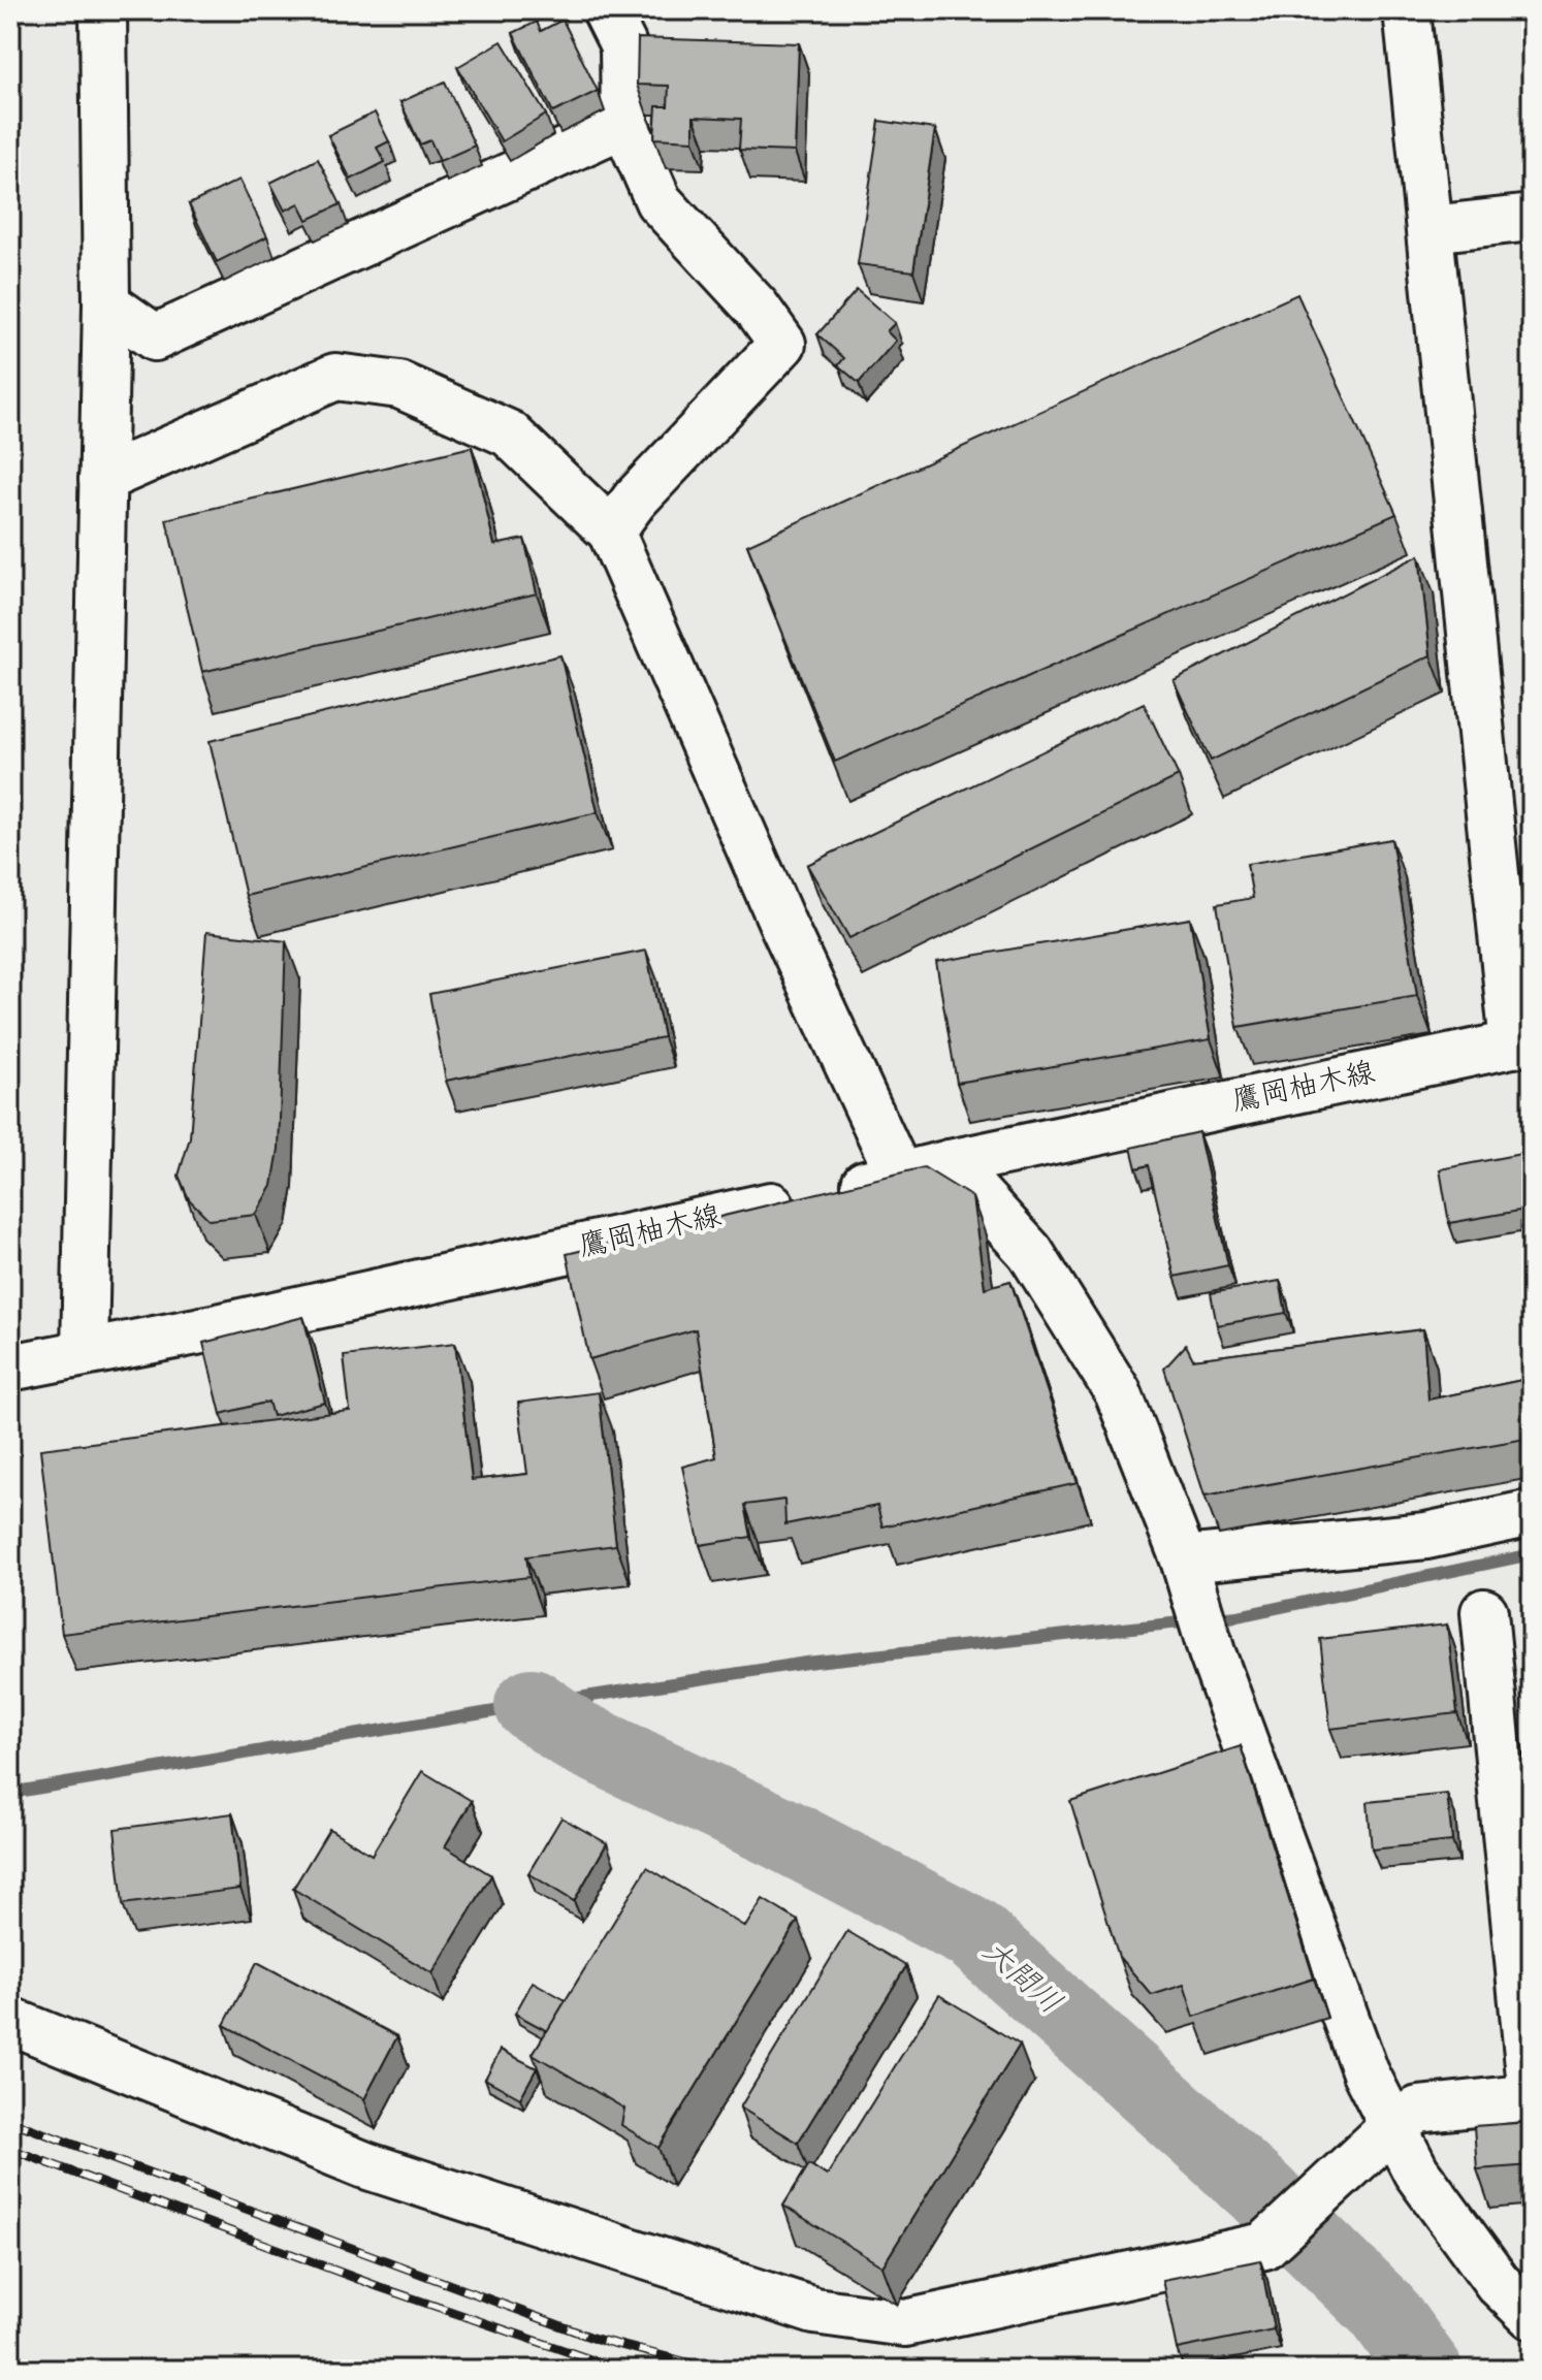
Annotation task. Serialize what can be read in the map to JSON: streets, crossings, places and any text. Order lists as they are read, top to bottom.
{
  "streets": {
    "street": ["鷹岡柚木線"]
  },
  "water": ["大間川"]
}
